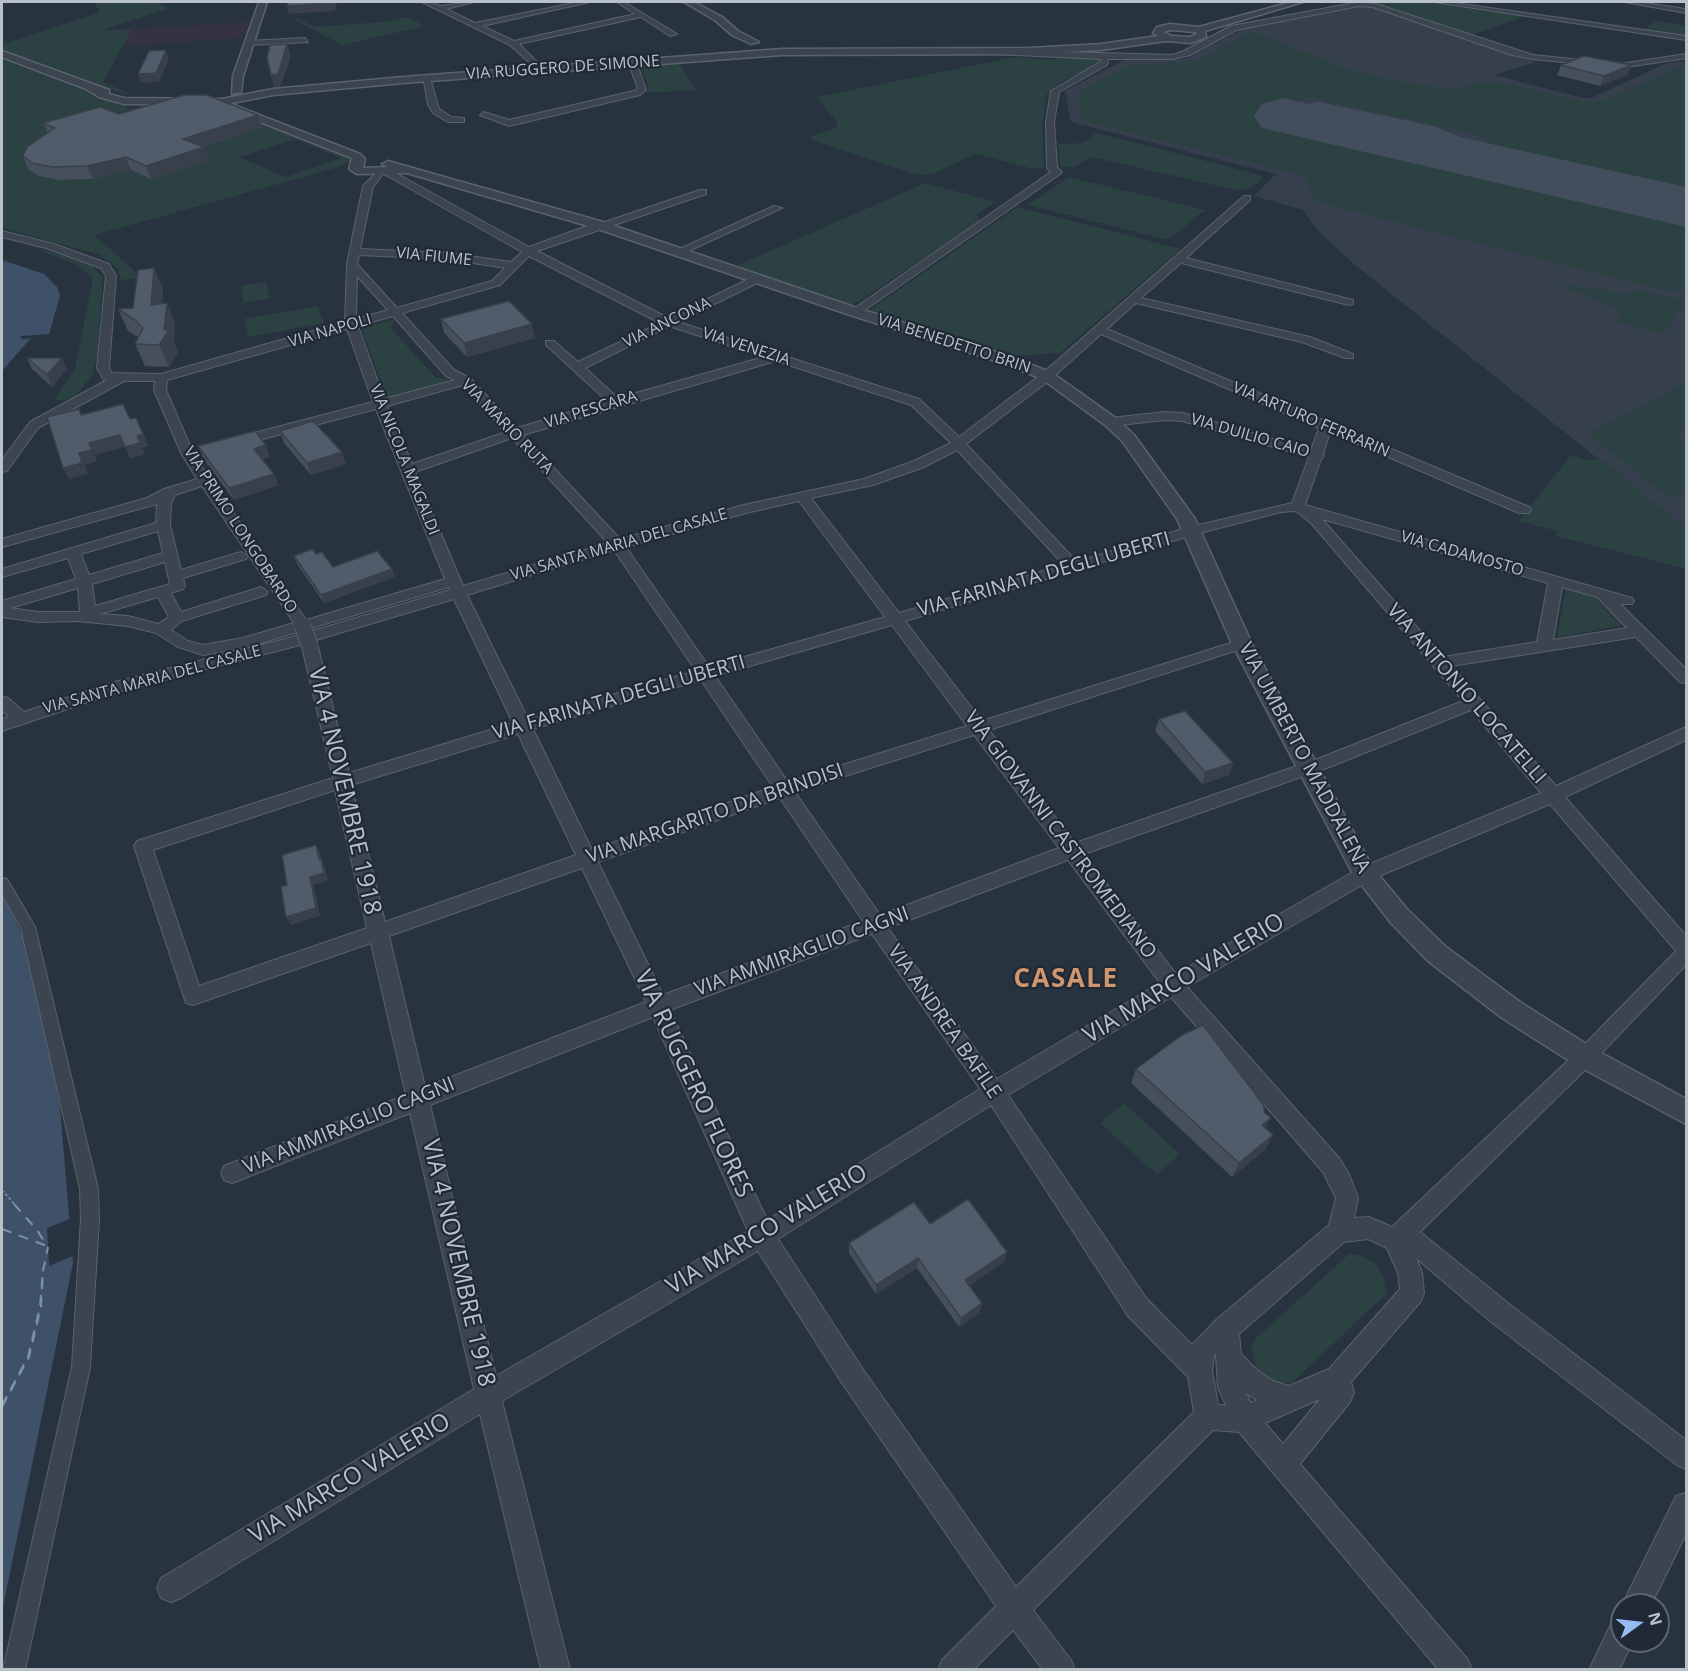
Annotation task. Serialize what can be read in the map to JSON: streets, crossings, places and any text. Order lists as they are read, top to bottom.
{
  "streets": {
    "street": [
      "VIA RUGGERO DE SIMONE",
      "VIA FIUME",
      "VIA ANCONA",
      "VIA NAPOLI",
      "VIA BENEDETTO BRIN",
      "VIA VENEZIA",
      "VIA PESCARA",
      "VIA ARTURO FERRARIN",
      "VIA MARIO RUTA",
      "VIA DUILIO CAIO",
      "VIA NICOLA MAGALDI",
      "VIA PRIMO LONGOBARDO",
      "VIA SANTA MARIA DEL CASALE",
      "VIA CADAMOSTO",
      "VIA FARINATA DEGLI UBERTI",
      "VIA ANTONIO LOCATELLI",
      "VIA UMBERTO MADDALENA",
      "VIA 4 NOVEMBRE 1918",
      "VIA MARGARITO DA BRINDISI",
      "VIA GIOVANNI CASTROMEDIANO",
      "VIA AMMIRAGLIO CAGNI",
      "VIA MARCO VALERIO",
      "VIA ANDREA BAFILE",
      "VIA RUGGERO FLORES"
    ]
  },
  "crossings": [
    ["VIA FIUME", "VIA NAPOLI"],
    ["VIA FIUME", "VIA NICOLA MAGALDI"],
    ["VIA ANCONA", "VIA BENEDETTO BRIN"],
    ["VIA ANCONA", "VIA VENEZIA"],
    ["VIA NAPOLI", "VIA VENEZIA"],
    ["VIA NAPOLI", "VIA MARIO RUTA"],
    ["VIA NAPOLI", "VIA NICOLA MAGALDI"],
    ["VIA NAPOLI", "VIA PRIMO LONGOBARDO"],
    ["VIA BENEDETTO BRIN", "VIA VENEZIA"],
    ["VIA BENEDETTO BRIN", "VIA DUILIO CAIO"],
    ["VIA BENEDETTO BRIN", "VIA NICOLA MAGALDI"],
    ["VIA BENEDETTO BRIN", "VIA SANTA MARIA DEL CASALE"],
    ["VIA BENEDETTO BRIN", "VIA UMBERTO MADDALENA"],
    ["VIA VENEZIA", "VIA PESCARA"],
    ["VIA VENEZIA", "VIA NICOLA MAGALDI"],
    ["VIA VENEZIA", "VIA SANTA MARIA DEL CASALE"],
    ["VIA VENEZIA", "VIA FARINATA DEGLI UBERTI"],
    ["VIA PESCARA", "VIA MARIO RUTA"],
    ["VIA PESCARA", "VIA NICOLA MAGALDI"],
    ["VIA ARTURO FERRARIN", "VIA SANTA MARIA DEL CASALE"],
    ["VIA MARIO RUTA", "VIA NICOLA MAGALDI"],
    ["VIA MARIO RUTA", "VIA SANTA MARIA DEL CASALE"],
    ["VIA MARIO RUTA", "VIA ANDREA BAFILE"],
    ["VIA DUILIO CAIO", "VIA UMBERTO MADDALENA"],
    ["VIA NICOLA MAGALDI", "VIA SANTA MARIA DEL CASALE"],
    ["VIA NICOLA MAGALDI", "VIA RUGGERO FLORES"],
    ["VIA PRIMO LONGOBARDO", "VIA 4 NOVEMBRE 1918"],
    ["VIA SANTA MARIA DEL CASALE", "VIA GIOVANNI CASTROMEDIANO"],
    ["VIA SANTA MARIA DEL CASALE", "VIA ANDREA BAFILE"],
    ["VIA SANTA MARIA DEL CASALE", "VIA RUGGERO FLORES"],
    ["VIA CADAMOSTO", "VIA FARINATA DEGLI UBERTI"],
    ["VIA CADAMOSTO", "VIA ANTONIO LOCATELLI"],
    ["VIA FARINATA DEGLI UBERTI", "VIA ANTONIO LOCATELLI"],
    ["VIA FARINATA DEGLI UBERTI", "VIA UMBERTO MADDALENA"],
    ["VIA FARINATA DEGLI UBERTI", "VIA 4 NOVEMBRE 1918"],
    ["VIA FARINATA DEGLI UBERTI", "VIA MARGARITO DA BRINDISI"],
    ["VIA FARINATA DEGLI UBERTI", "VIA GIOVANNI CASTROMEDIANO"],
    ["VIA FARINATA DEGLI UBERTI", "VIA ANDREA BAFILE"],
    ["VIA FARINATA DEGLI UBERTI", "VIA RUGGERO FLORES"],
    ["VIA ANTONIO LOCATELLI", "VIA AMMIRAGLIO CAGNI"],
    ["VIA ANTONIO LOCATELLI", "VIA MARCO VALERIO"],
    ["VIA UMBERTO MADDALENA", "VIA MARGARITO DA BRINDISI"],
    ["VIA UMBERTO MADDALENA", "VIA AMMIRAGLIO CAGNI"],
    ["VIA UMBERTO MADDALENA", "VIA MARCO VALERIO"],
    ["VIA 4 NOVEMBRE 1918", "VIA MARGARITO DA BRINDISI"],
    ["VIA 4 NOVEMBRE 1918", "VIA AMMIRAGLIO CAGNI"],
    ["VIA 4 NOVEMBRE 1918", "VIA MARCO VALERIO"],
    ["VIA MARGARITO DA BRINDISI", "VIA GIOVANNI CASTROMEDIANO"],
    ["VIA MARGARITO DA BRINDISI", "VIA ANDREA BAFILE"],
    ["VIA MARGARITO DA BRINDISI", "VIA RUGGERO FLORES"],
    ["VIA GIOVANNI CASTROMEDIANO", "VIA AMMIRAGLIO CAGNI"],
    ["VIA GIOVANNI CASTROMEDIANO", "VIA MARCO VALERIO"],
    ["VIA AMMIRAGLIO CAGNI", "VIA ANDREA BAFILE"],
    ["VIA AMMIRAGLIO CAGNI", "VIA RUGGERO FLORES"],
    ["VIA MARCO VALERIO", "VIA ANDREA BAFILE"],
    ["VIA MARCO VALERIO", "VIA RUGGERO FLORES"]
  ],
  "districts": ["CASALE"],
  "north": "right"
}
